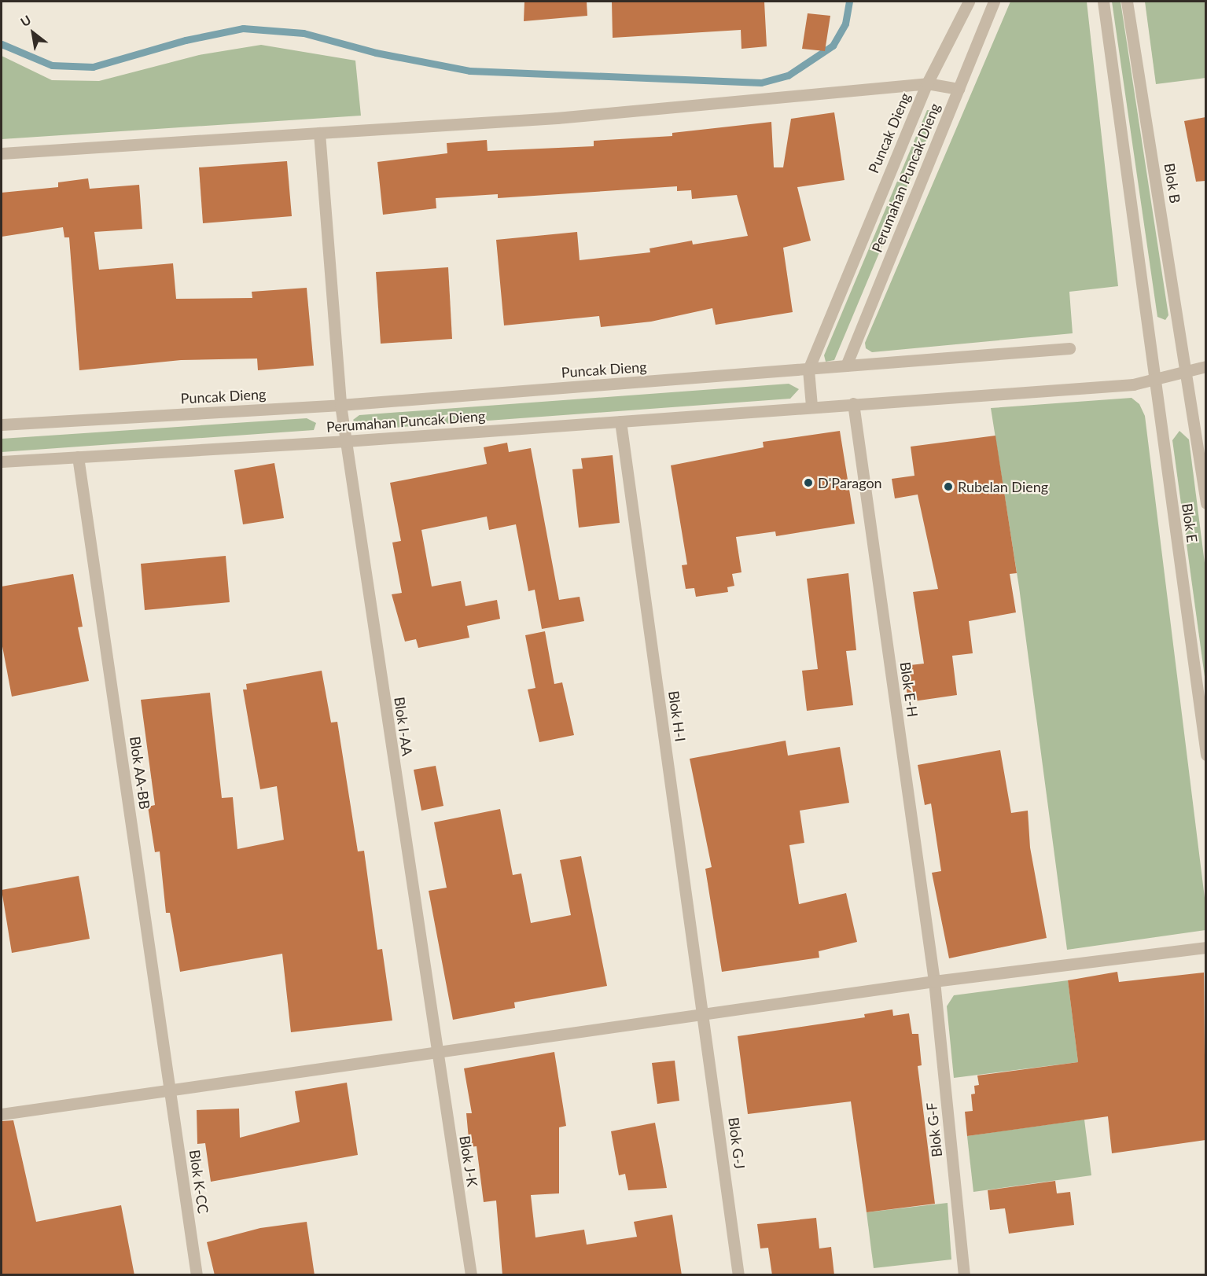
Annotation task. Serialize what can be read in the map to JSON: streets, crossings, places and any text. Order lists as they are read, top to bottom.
{
  "streets": {
    "street": [
      "Puncak Dieng",
      "Perumahan Puncak Dieng",
      "Blok B",
      "Blok E",
      "Blok E-H",
      "Blok H-I",
      "Blok I-AA",
      "Blok AA-BB",
      "Blok G-F",
      "Blok G-J",
      "Blok J-K",
      "Blok K-CC"
    ]
  },
  "crossings": [
    ["Puncak Dieng", "Blok I-AA"],
    ["Perumahan Puncak Dieng", "Blok B"],
    ["Perumahan Puncak Dieng", "Blok E"],
    ["Perumahan Puncak Dieng", "Blok E-H"],
    ["Perumahan Puncak Dieng", "Blok H-I"],
    ["Perumahan Puncak Dieng", "Blok I-AA"],
    ["Perumahan Puncak Dieng", "Blok AA-BB"],
    ["Blok E-H", "Blok G-F"],
    ["Blok H-I", "Blok G-J"],
    ["Blok I-AA", "Blok J-K"],
    ["Blok AA-BB", "Blok K-CC"]
  ],
  "places": ["D'Paragon", "Rubelan Dieng"],
  "north": "top left"
}
